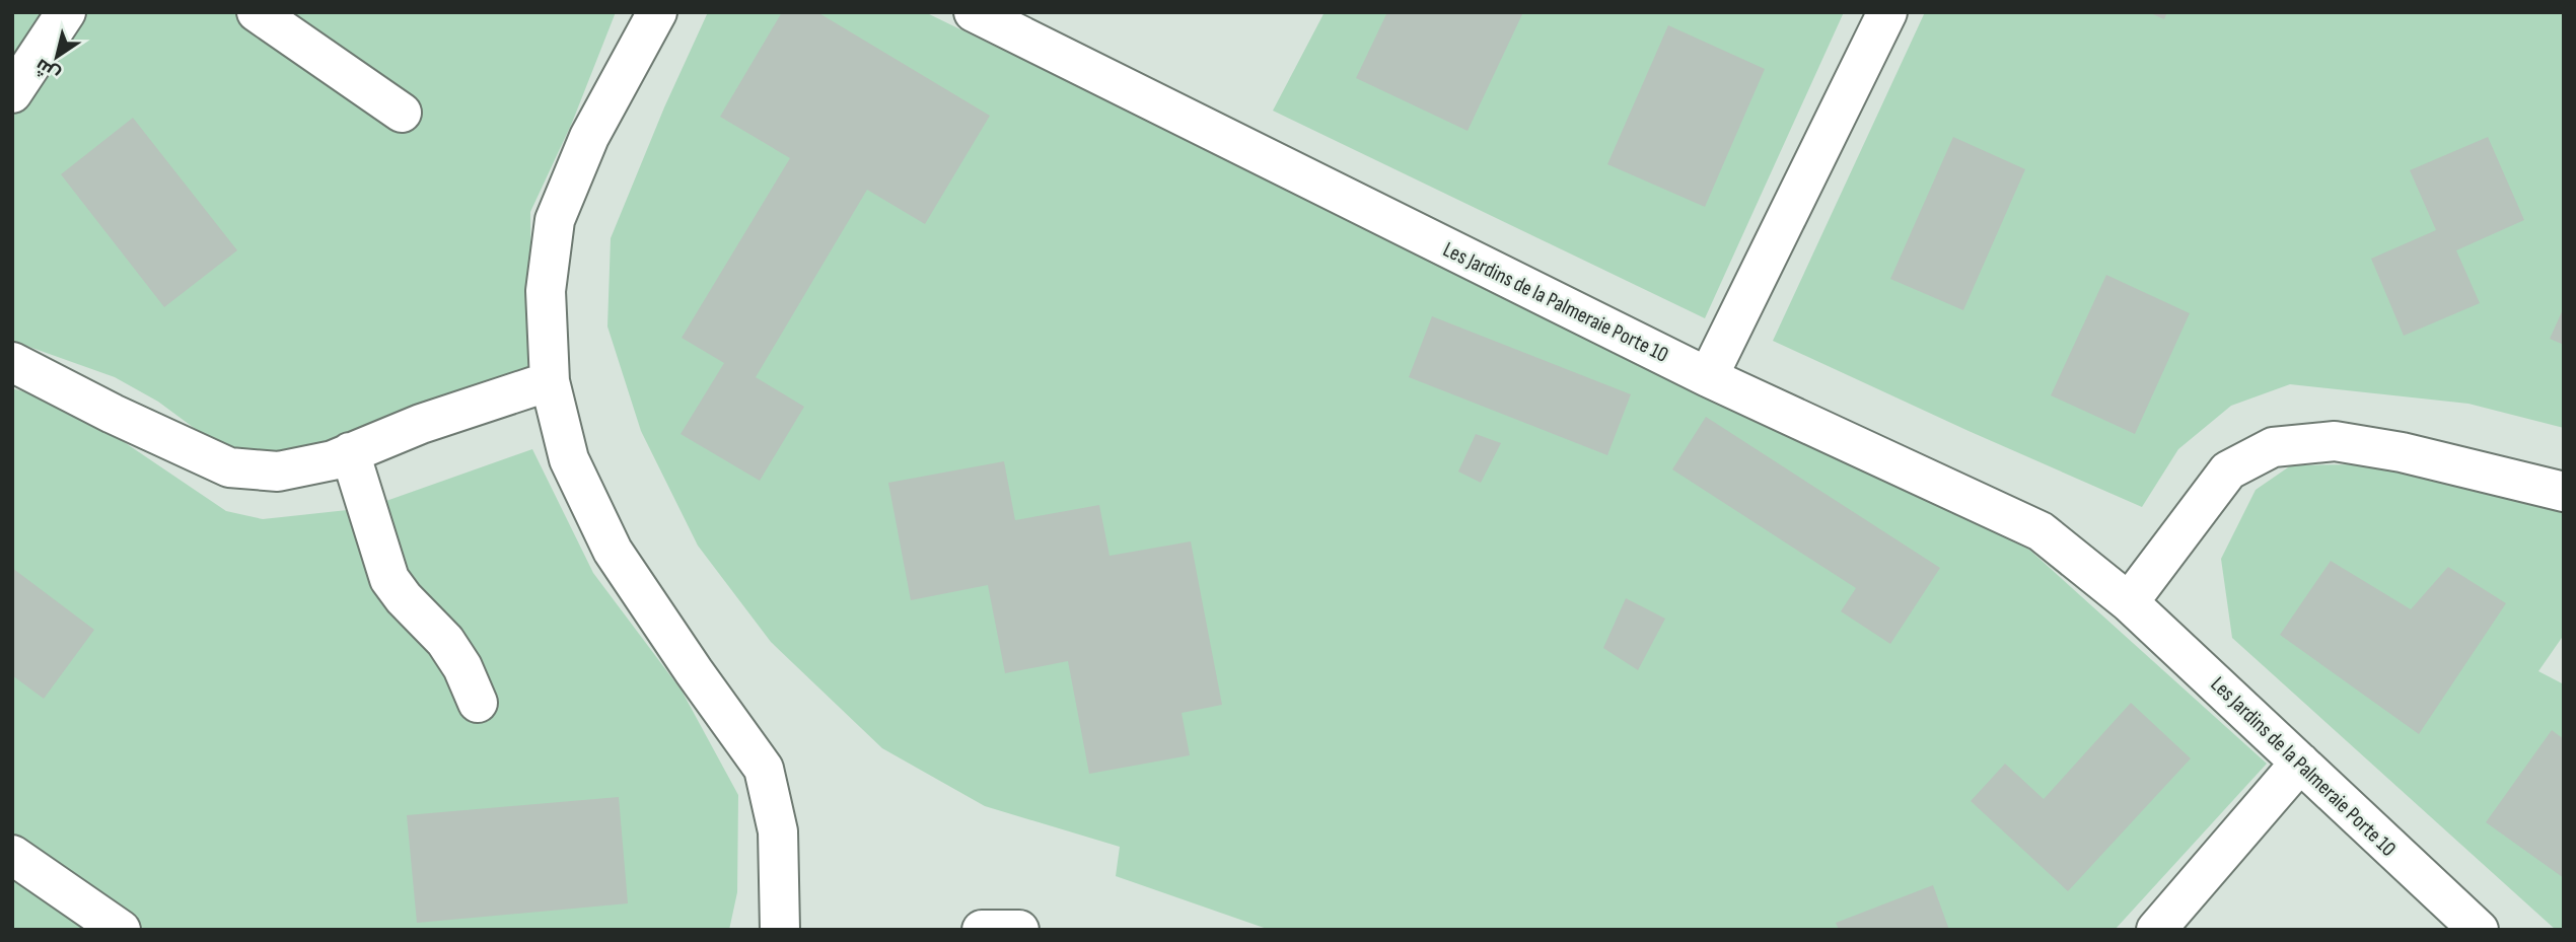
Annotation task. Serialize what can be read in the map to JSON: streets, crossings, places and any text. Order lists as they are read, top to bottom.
{
  "streets": {
    "street": ["Les Jardins de la Palmeraie Porte 10"]
  },
  "north": "bottom left"
}
